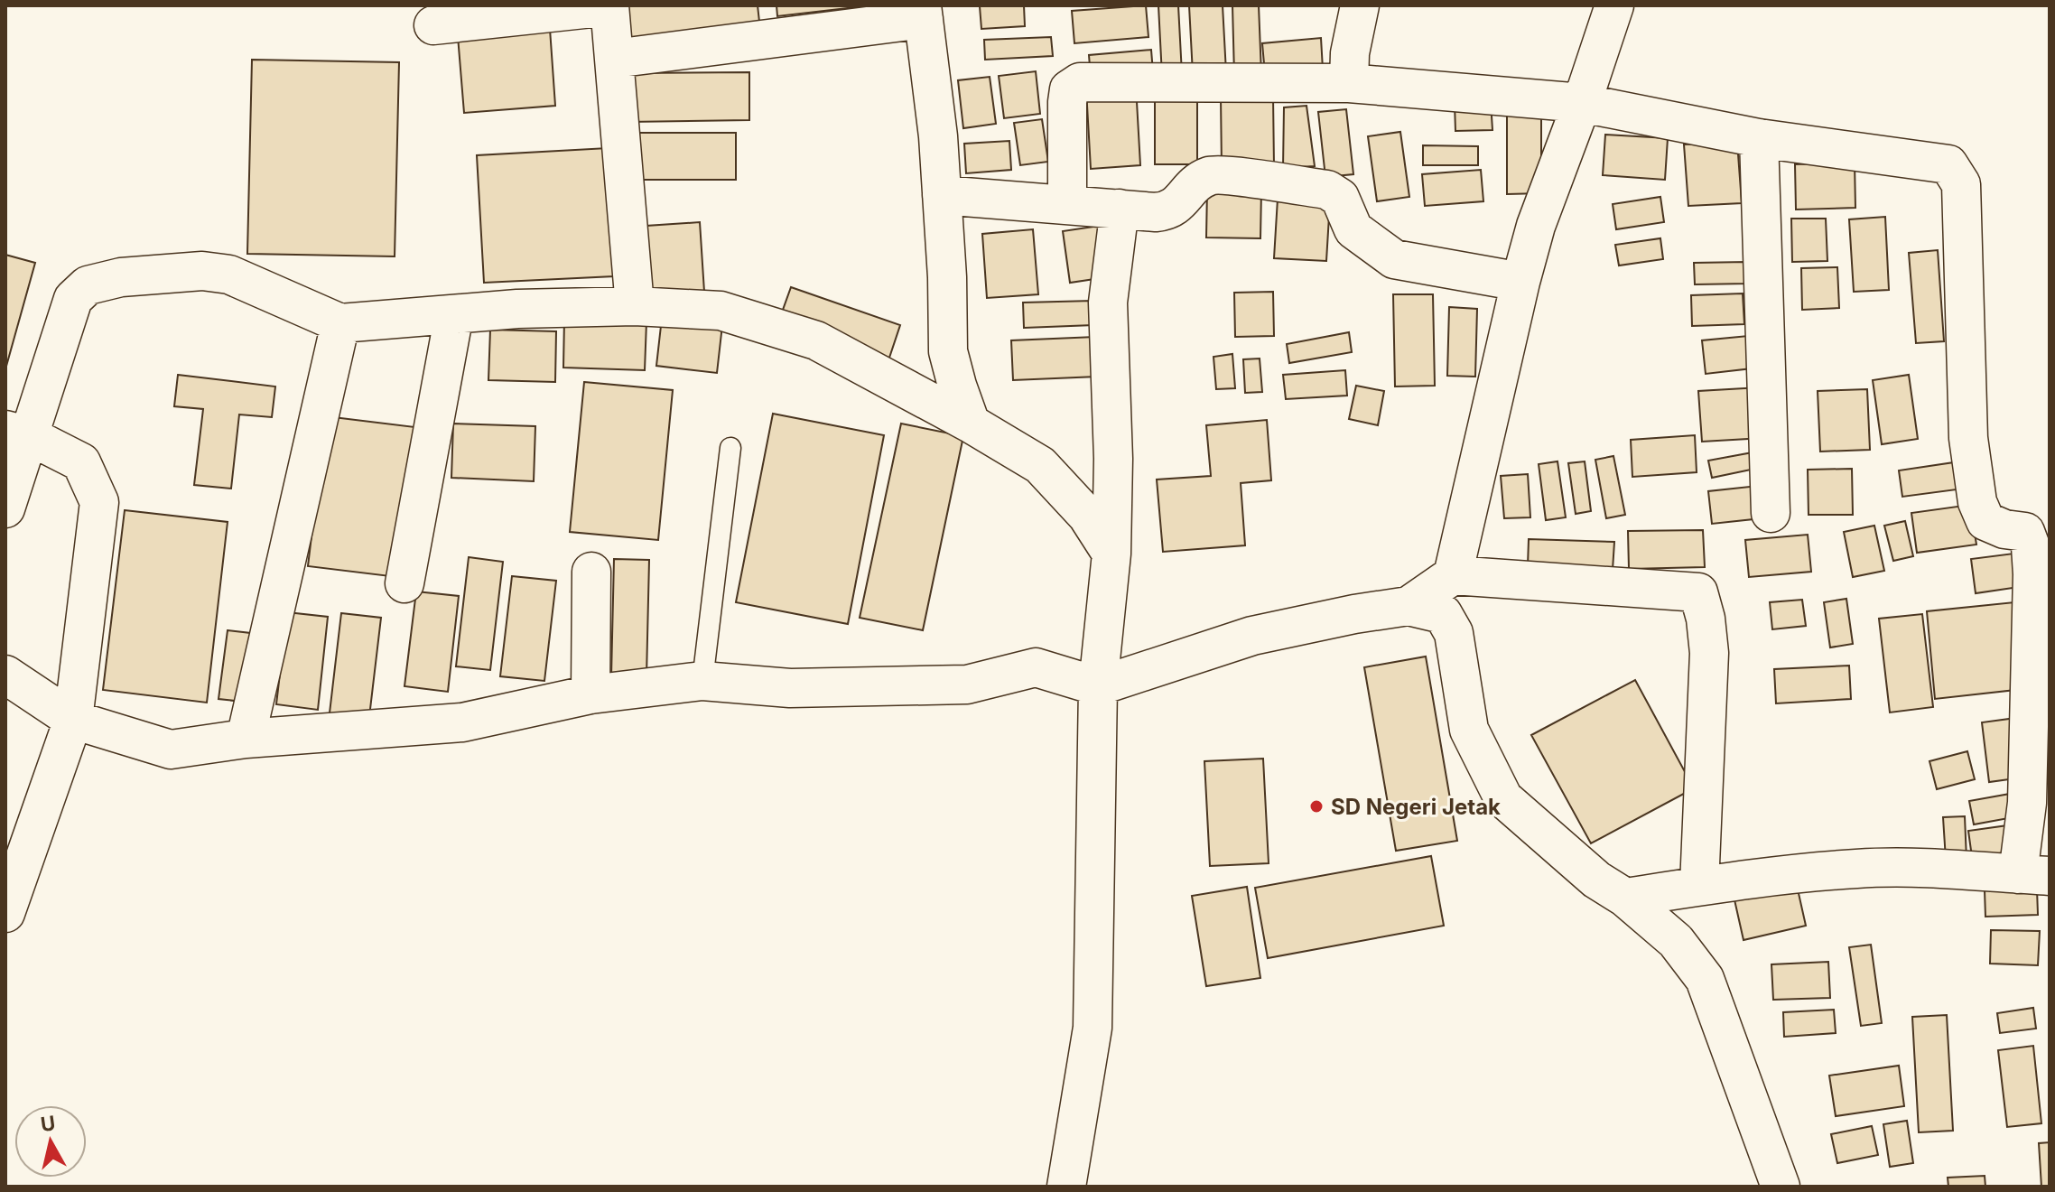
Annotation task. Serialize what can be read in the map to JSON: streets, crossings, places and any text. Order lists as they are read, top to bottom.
{
  "places": ["SD Negeri Jetak"],
  "north": "top"
}
